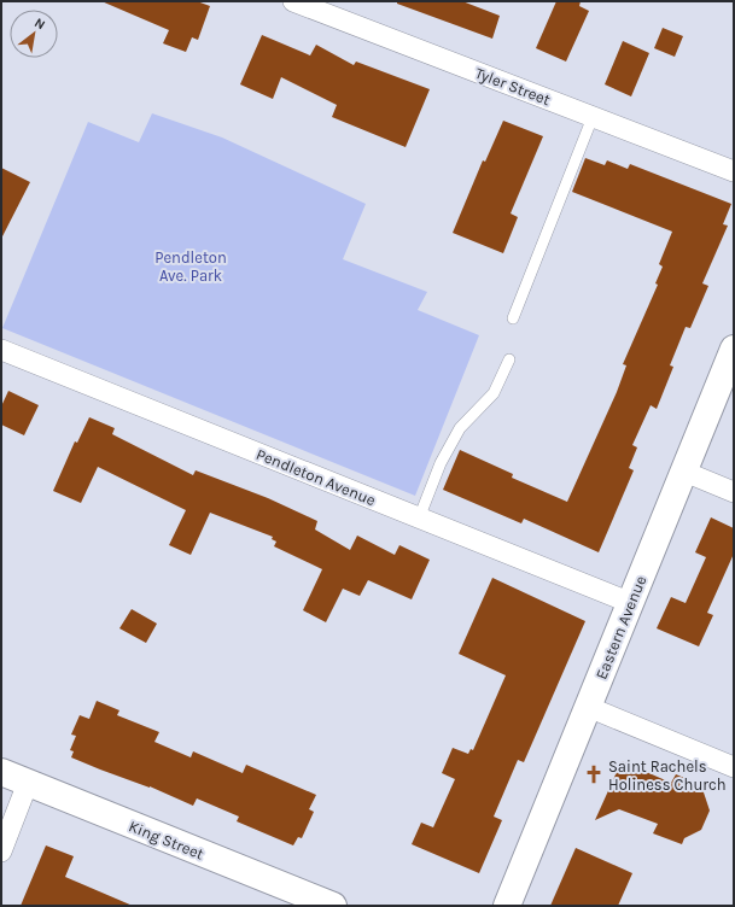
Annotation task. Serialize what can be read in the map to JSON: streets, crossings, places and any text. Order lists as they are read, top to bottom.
{
  "streets": {
    "street": [
      "Tyler Street",
      "Pendleton Avenue",
      "Eastern Avenue",
      "King Street"
    ]
  },
  "crossings": [
    ["Pendleton Avenue", "Eastern Avenue"]
  ],
  "parks": ["Pendleton Ave. Park"],
  "places": {
    "church": ["Saint Rachels Holiness Church"]
  },
  "north": "top right"
}
